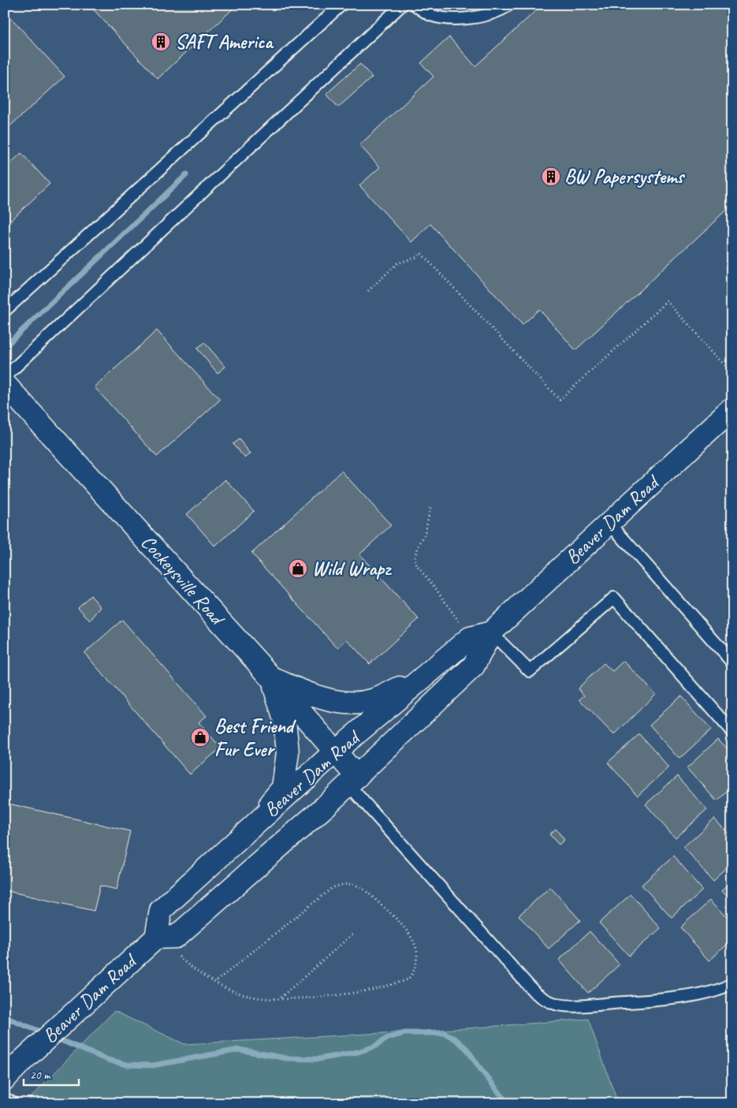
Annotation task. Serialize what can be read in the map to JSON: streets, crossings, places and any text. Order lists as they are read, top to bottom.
{
  "streets": {
    "main road": ["Beaver Dam Road", "Cockeysville Road"]
  },
  "crossings": [
    ["Beaver Dam Road", "Cockeysville Road"]
  ],
  "places": {
    "building": ["SAFT America", "BW Papersystems"],
    "shop": ["Wild Wrapz", "Best Friend Fur Ever"]
  },
  "scale_bar": "20 m"
}
